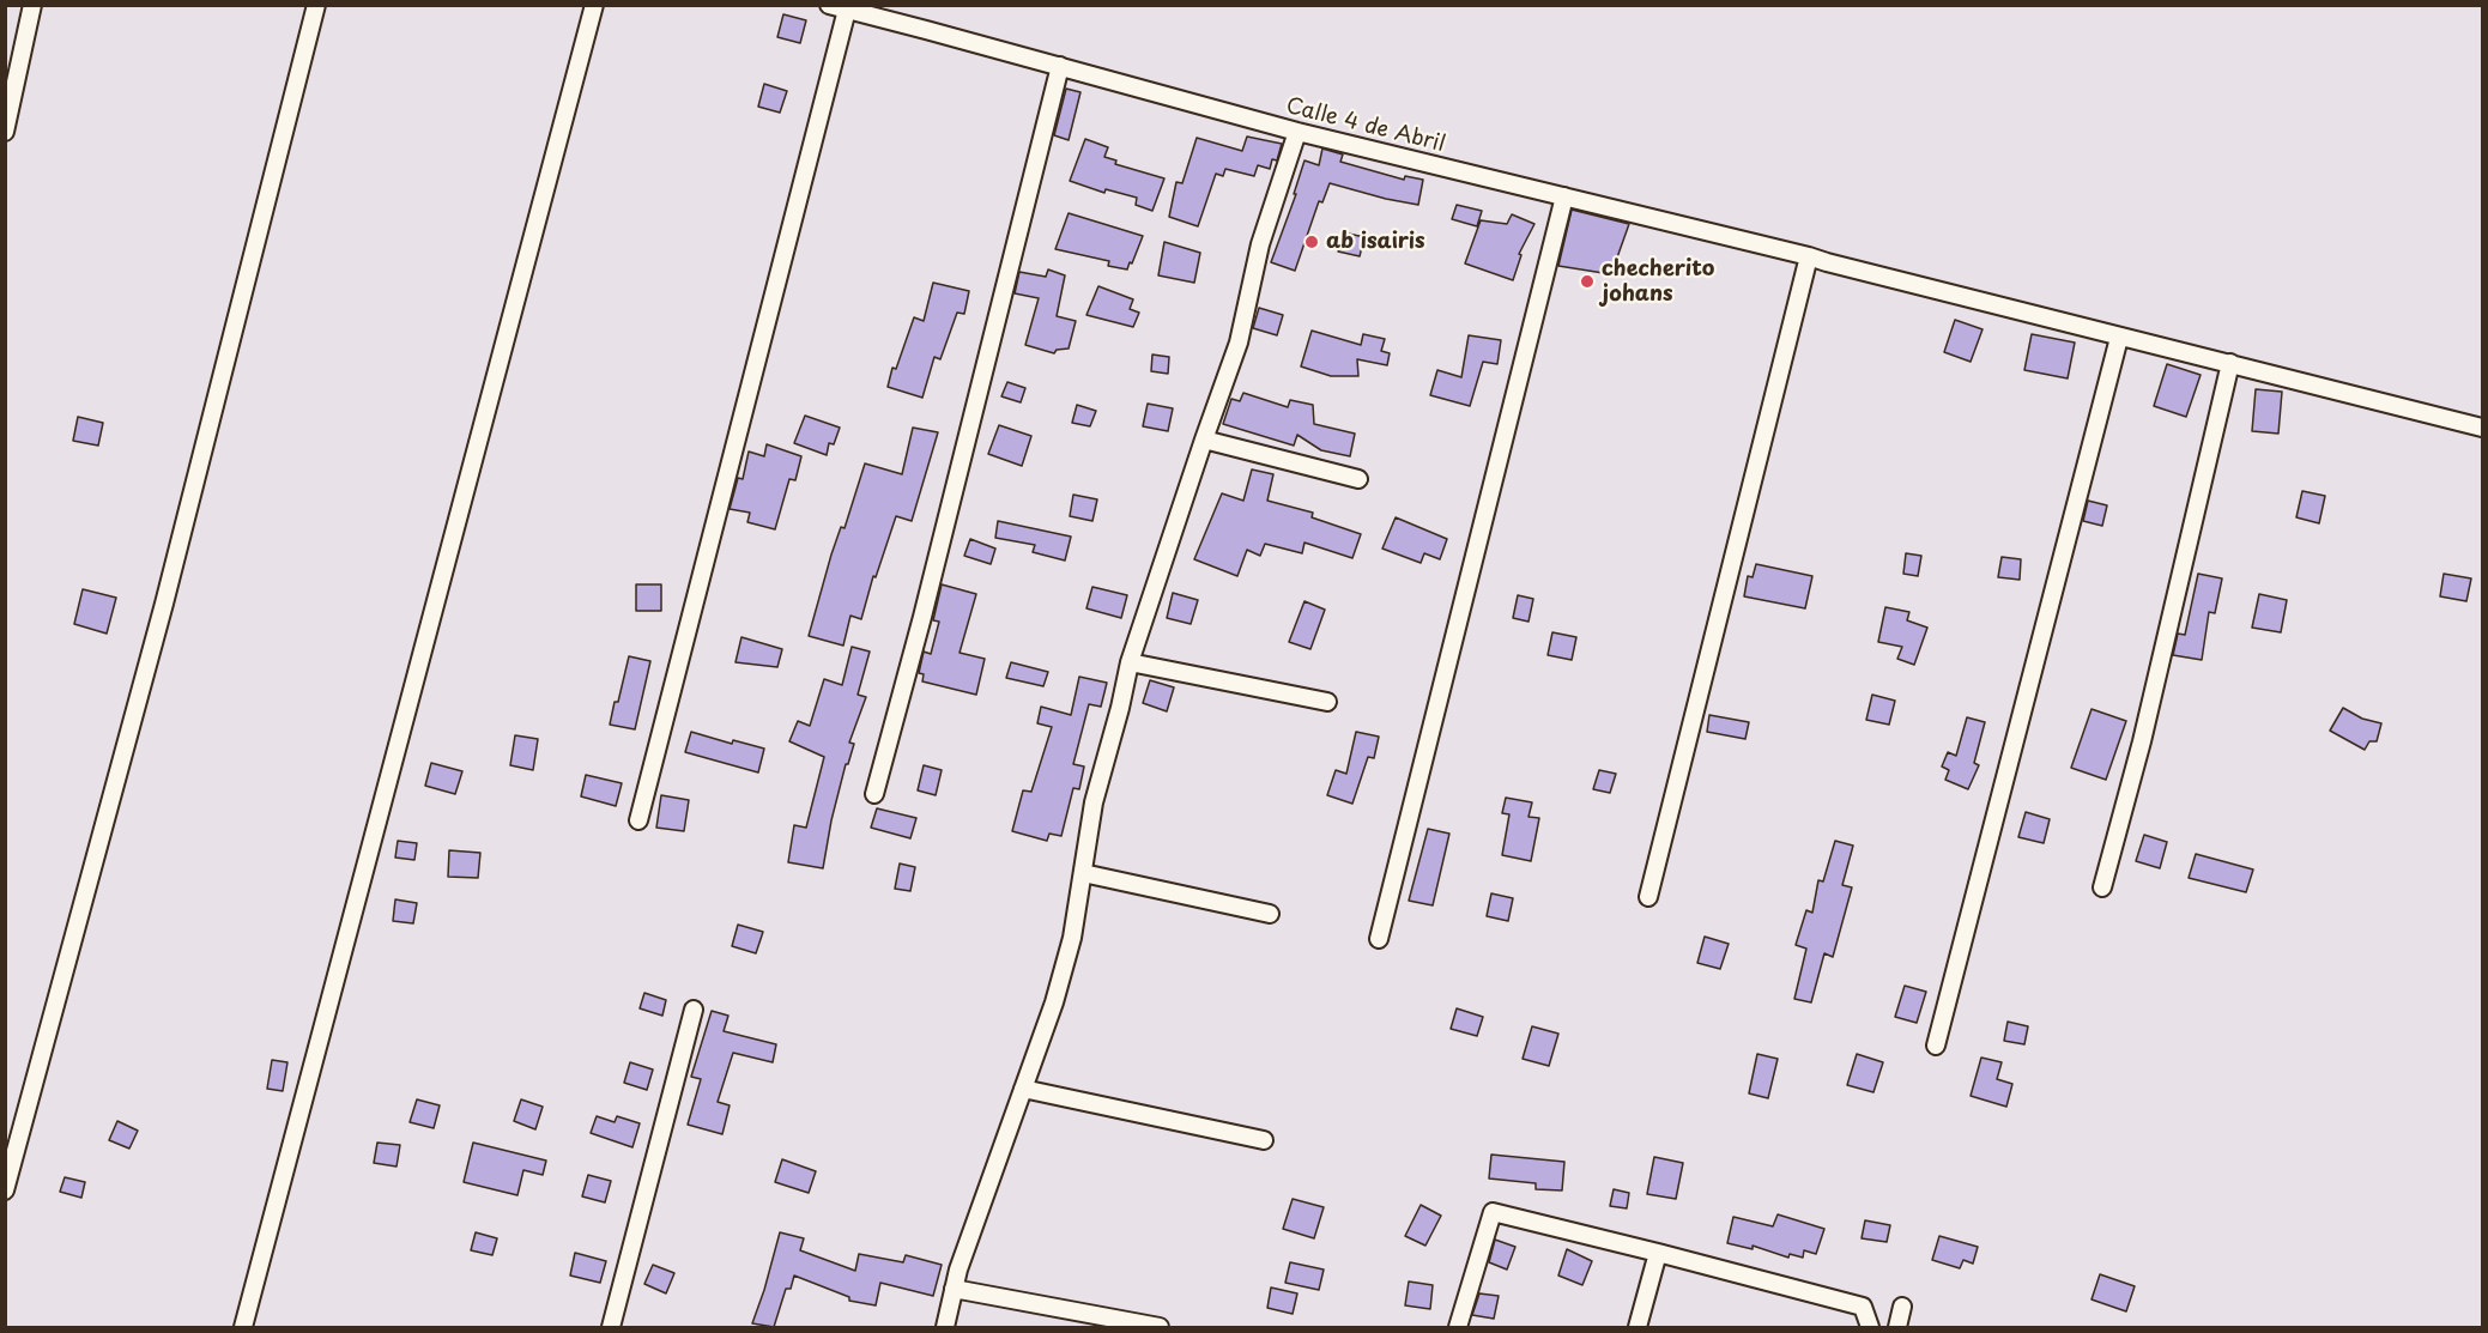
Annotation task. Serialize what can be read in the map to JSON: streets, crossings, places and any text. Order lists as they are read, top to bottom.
{
  "streets": {
    "street": ["Calle 4 de Abril"]
  },
  "places": ["ab isairis", "checherito johans"]
}
